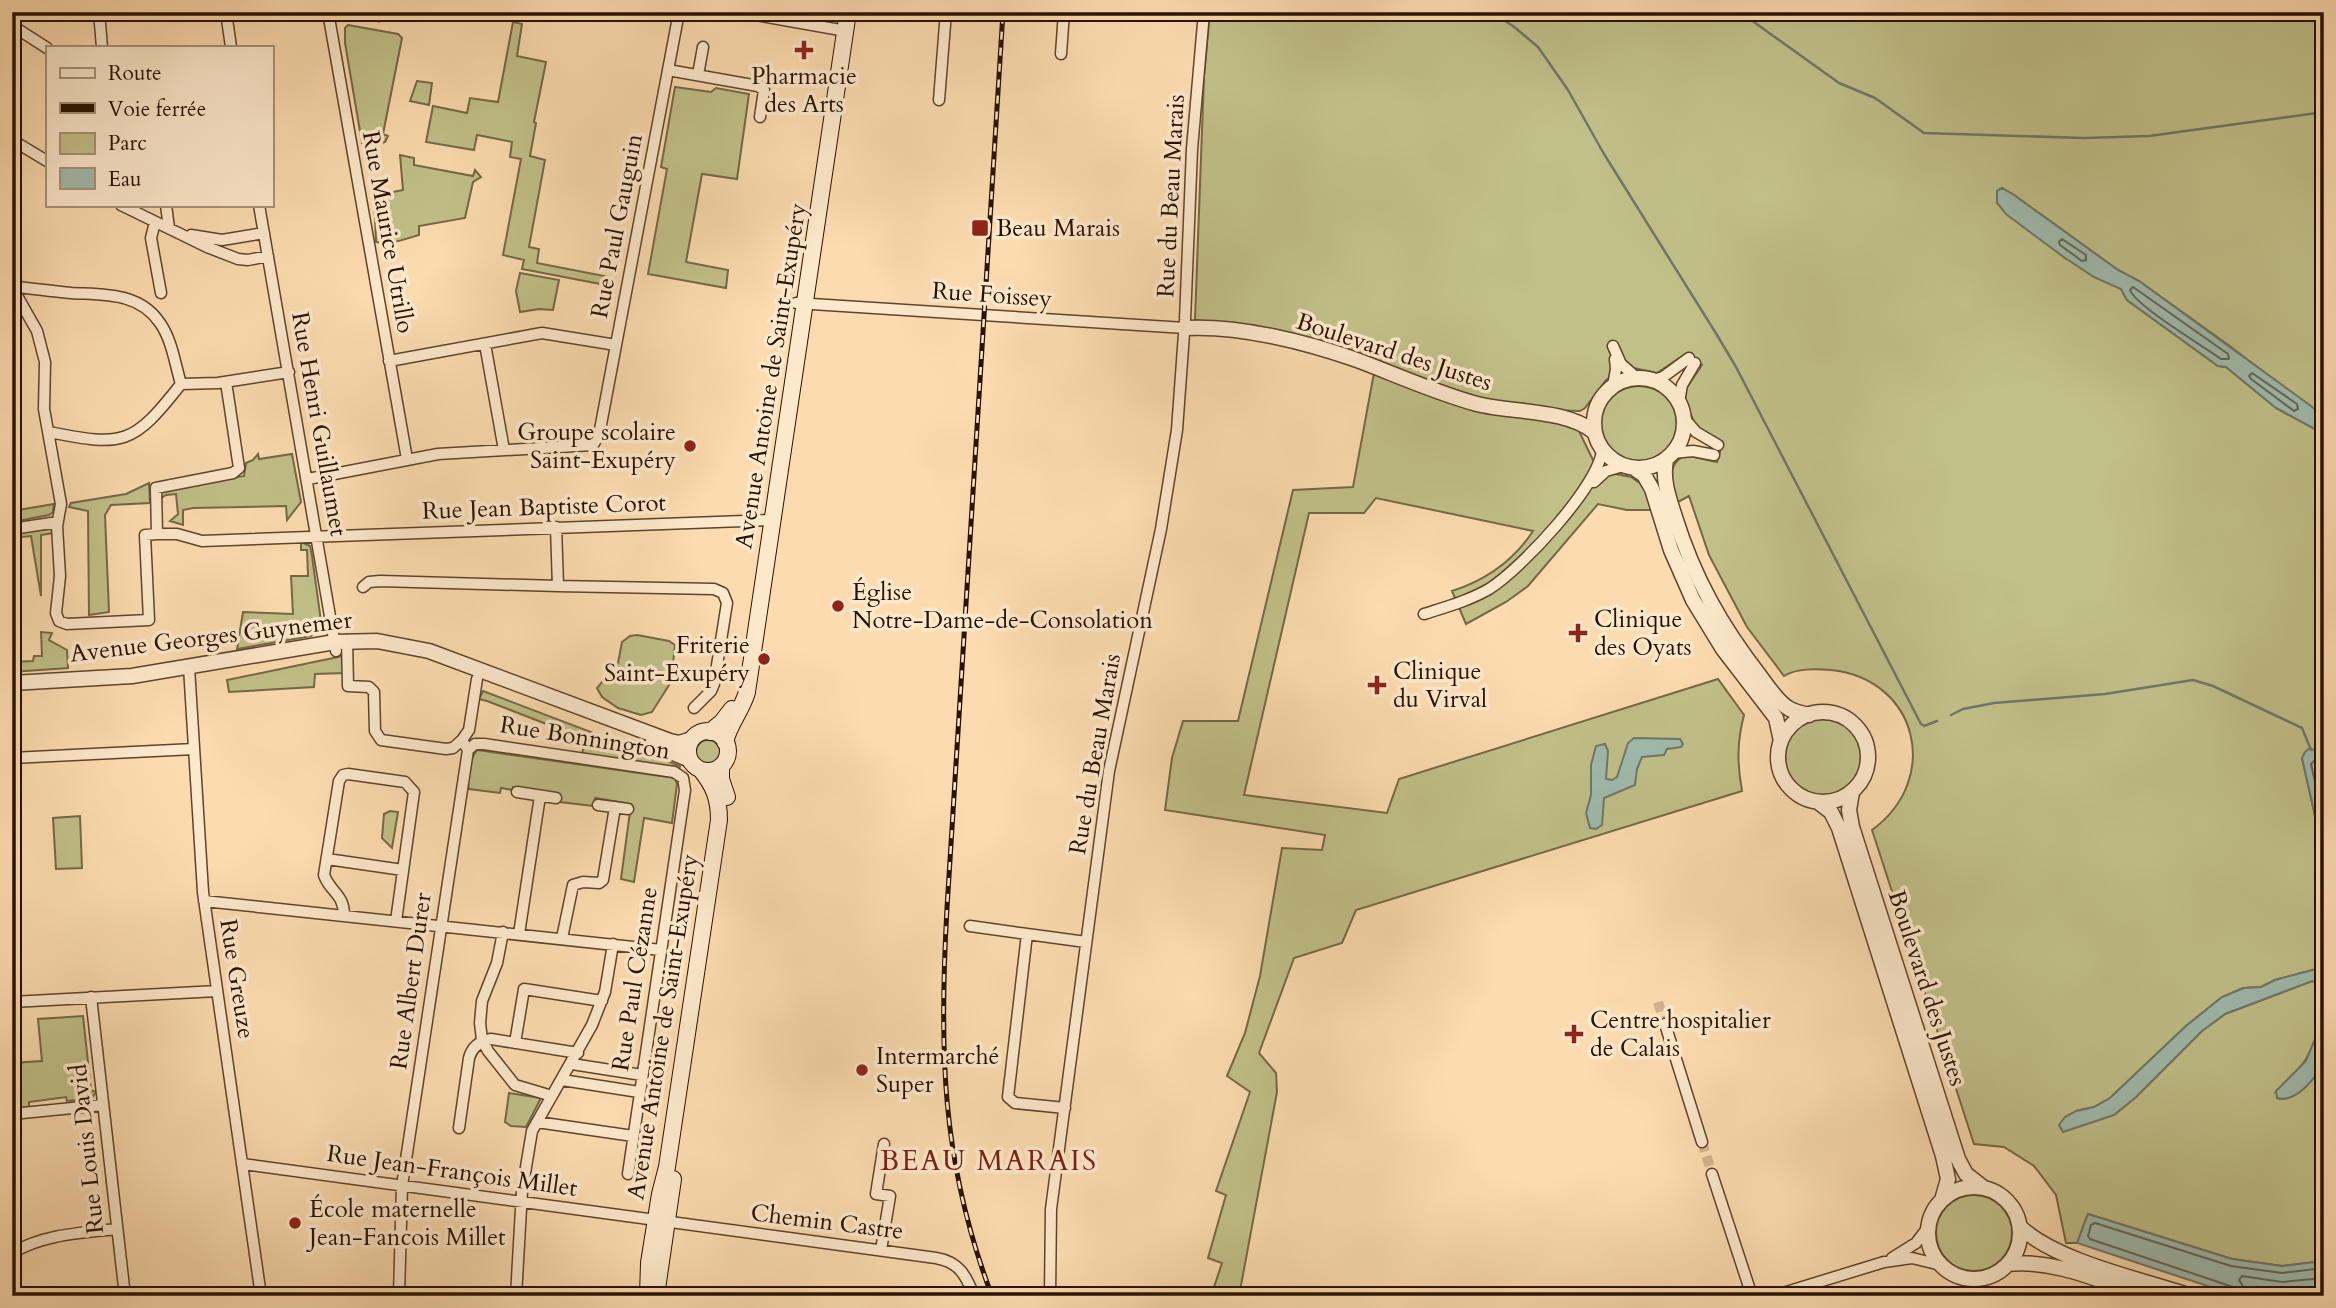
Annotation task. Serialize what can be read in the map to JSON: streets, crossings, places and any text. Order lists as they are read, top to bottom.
{
  "streets": {
    "main road": ["Avenue Antoine de Saint-Exupéry"],
    "street": [
      "Rue du Beau Marais",
      "Rue Paul Gauguin",
      "Rue Maurice Utrillo",
      "Rue Foissey",
      "Boulevard des Justes",
      "Rue Henri Guillaumet",
      "Rue Jean Baptiste Corot",
      "Avenue Georges Guynemer",
      "Rue Bonnington",
      "Rue Greuze",
      "Rue Paul Cézanne",
      "Rue Albert Durer",
      "Rue Louis David",
      "Rue Jean-François Millet",
      "Chemin Castre"
    ]
  },
  "crossings": [
    ["Rue du Beau Marais", "Rue Foissey"],
    ["Rue du Beau Marais", "Boulevard des Justes"],
    ["Rue Paul Gauguin", "Rue Maurice Utrillo"],
    ["Rue Foissey", "Boulevard des Justes"],
    ["Rue Foissey", "Avenue Antoine de Saint-Exupéry"],
    ["Avenue Antoine de Saint-Exupéry", "Rue Jean Baptiste Corot"],
    ["Avenue Antoine de Saint-Exupéry", "Avenue Georges Guynemer"],
    ["Avenue Antoine de Saint-Exupéry", "Rue Jean-François Millet"],
    ["Avenue Antoine de Saint-Exupéry", "Chemin Castre"],
    ["Rue Henri Guillaumet", "Rue Jean Baptiste Corot"],
    ["Rue Henri Guillaumet", "Avenue Georges Guynemer"],
    ["Rue Henri Guillaumet", "Rue Bonnington"],
    ["Rue Henri Guillaumet", "Rue Albert Durer"],
    ["Avenue Georges Guynemer", "Rue Greuze"],
    ["Avenue Georges Guynemer", "Rue Albert Durer"],
    ["Rue Bonnington", "Rue Paul Cézanne"],
    ["Rue Bonnington", "Rue Albert Durer"],
    ["Rue Greuze", "Rue Jean-François Millet"],
    ["Rue Albert Durer", "Rue Jean-François Millet"],
    ["Rue Jean-François Millet", "Chemin Castre"]
  ],
  "districts": ["BEAU MARAIS"],
  "places": {
    "health": [
      "Pharmacie des Arts",
      "Clinique des Oyats",
      "Clinique du Virval",
      "Centre hospitalier de Calais"
    ],
    "transit": ["Beau Marais"],
    "other": [
      "Groupe scolaire Saint-Exupéry",
      "Église Notre-Dame-de-Consolation",
      "Friterie Saint-Exupéry",
      "Intermarché Super",
      "École maternelle Jean-Fancois Millet"
    ]
  },
  "legend": [
    "Route",
    "Voie ferrée",
    "Parc",
    "Eau"
  ]
}
